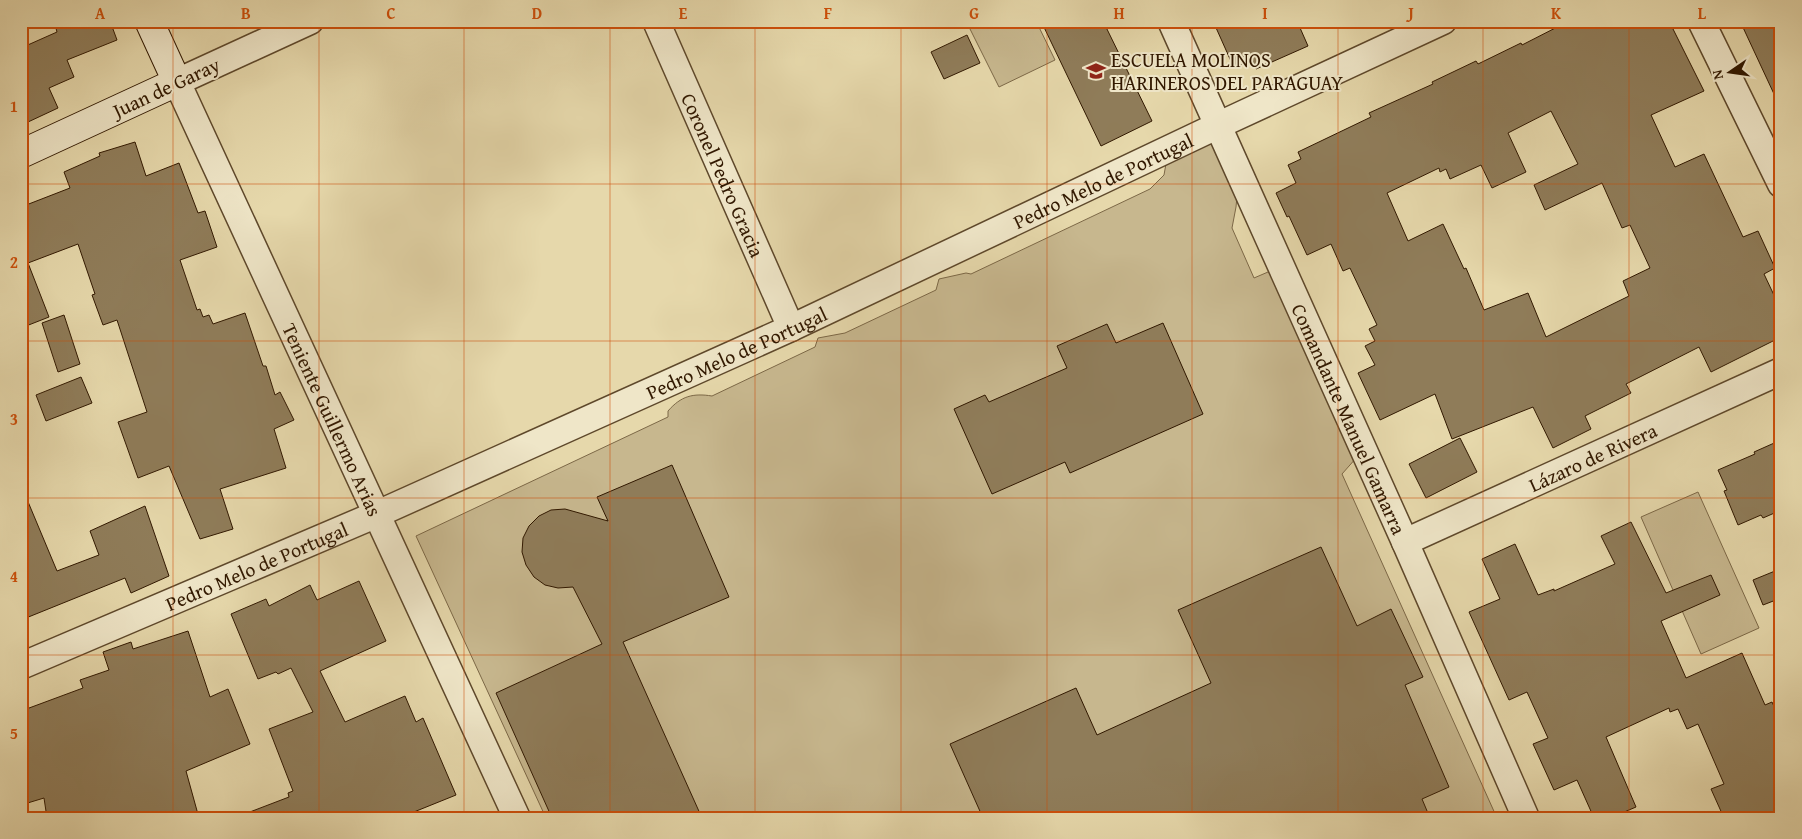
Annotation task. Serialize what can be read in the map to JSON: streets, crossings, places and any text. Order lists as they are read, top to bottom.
{
  "streets": {
    "street": [
      "Juan de Garay",
      "Coronel Pedro Gracia",
      "Pedro Melo de Portugal",
      "Comandante Manuel Gamarra",
      "Teniente Guillermo Arias",
      "Lázaro de Rivera"
    ]
  },
  "crossings": [
    ["Juan de Garay", "Teniente Guillermo Arias"],
    ["Coronel Pedro Gracia", "Pedro Melo de Portugal"],
    ["Pedro Melo de Portugal", "Comandante Manuel Gamarra"],
    ["Pedro Melo de Portugal", "Teniente Guillermo Arias"],
    ["Comandante Manuel Gamarra", "Lázaro de Rivera"]
  ],
  "places": {
    "school or university": ["ESCUELA MOLINOS HARINEROS DEL PARAGUAY"]
  },
  "north": "left",
  "grid": {
    "columns": [
      "A",
      "B",
      "C",
      "D",
      "E",
      "F",
      "G",
      "H",
      "I",
      "J",
      "K",
      "L"
    ],
    "rows": [
      "1",
      "2",
      "3",
      "4",
      "5"
    ]
  }
}
